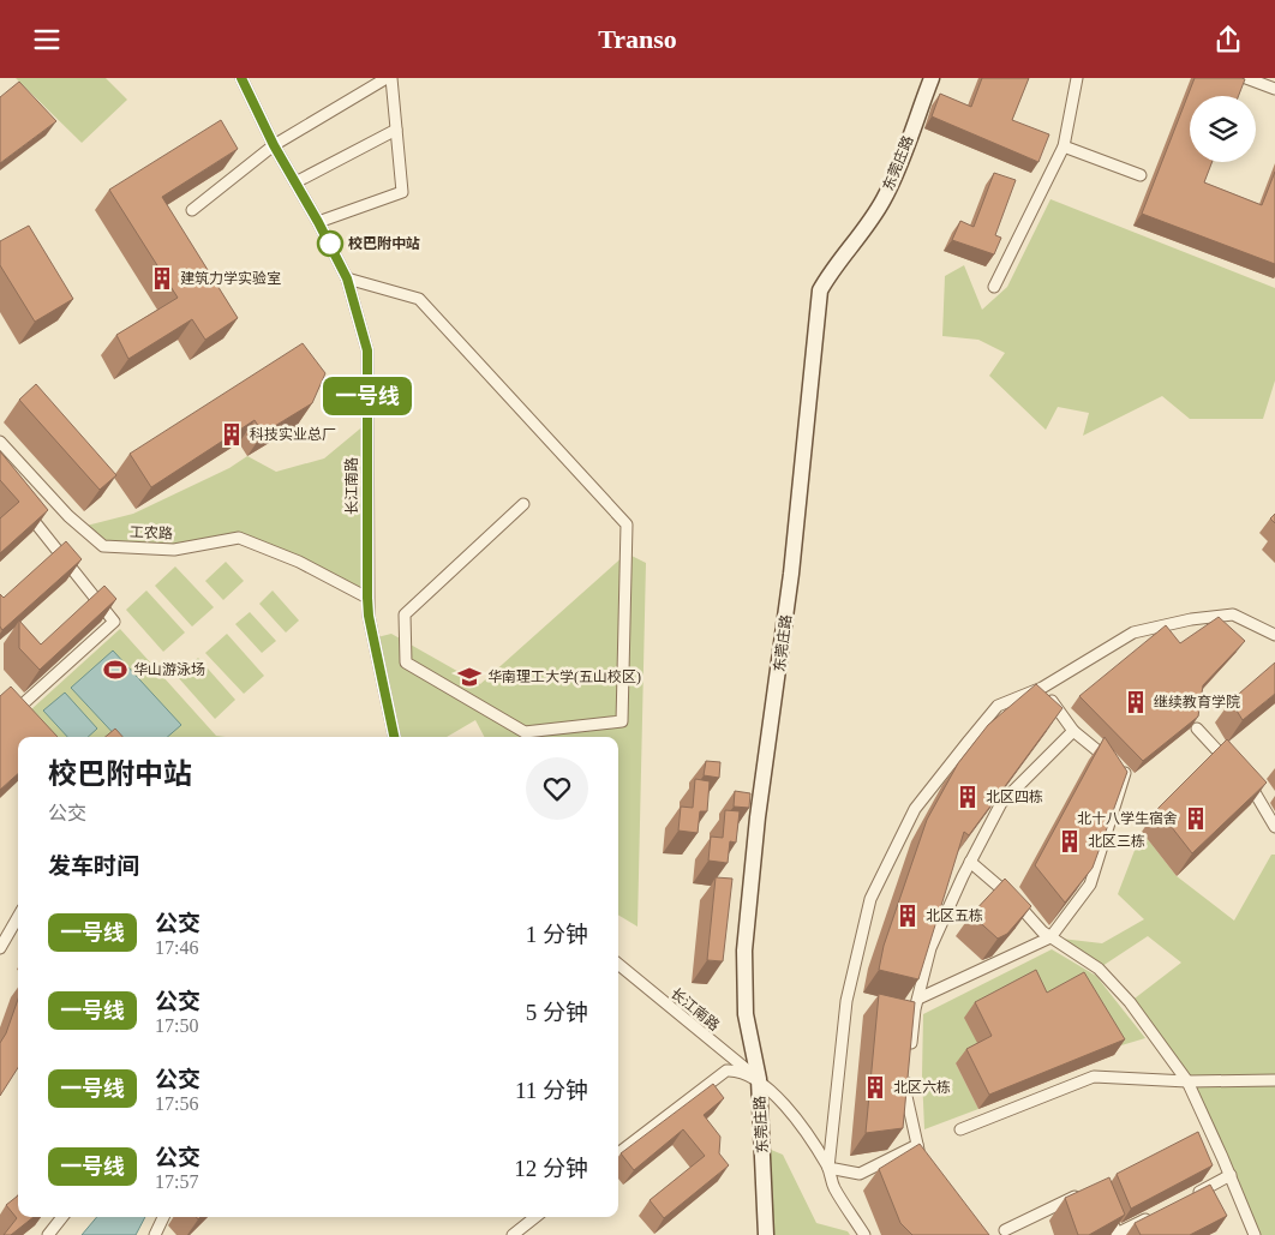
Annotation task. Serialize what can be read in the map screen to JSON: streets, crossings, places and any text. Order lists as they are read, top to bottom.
{
  "streets": {
    "street": ["东莞庄路", "长江南路", "工农路"]
  },
  "crossings": [
    ["东莞庄路", "长江南路"],
    ["长江南路", "工农路"]
  ],
  "places": {
    "other": ["校巴附中站"],
    "building": [
      "建筑力学实验室",
      "科技实业总厂",
      "继续教育学院",
      "北区四栋",
      "北十八学生宿舍",
      "北区三栋",
      "北区五栋",
      "北区六栋"
    ],
    "sports": ["华山游泳场"],
    "school or university": ["华南理工大学(五山校区)"]
  },
  "lines": ["bus line 一号线"],
  "page": {
    "header": "Transo",
    "on_map": "一号线",
    "heading": [
      ["校巴附中站", "公交"],
      "发车时间"
    ],
    "list": [
      {
        "mark": "一号线",
        "name": "公交",
        "note": "17:46",
        "value": "1 分钟"
      },
      {
        "mark": "一号线",
        "name": "公交",
        "note": "17:50",
        "value": "5 分钟"
      },
      {
        "mark": "一号线",
        "name": "公交",
        "note": "17:56",
        "value": "11 分钟"
      },
      {
        "mark": "一号线",
        "name": "公交",
        "note": "17:57",
        "value": "12 分钟"
      }
    ]
  }
}
